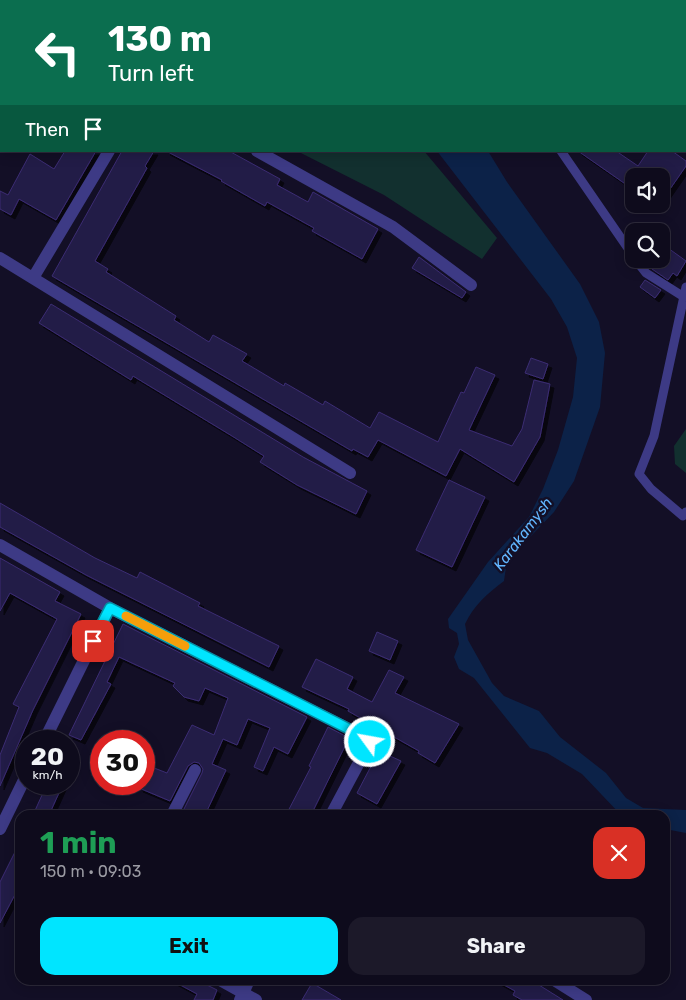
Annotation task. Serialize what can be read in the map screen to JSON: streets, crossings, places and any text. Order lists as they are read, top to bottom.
{
  "water": ["Karakamysh"],
  "page": {
    "turn": ["130 m", "Turn left"],
    "then": "Then",
    "speed": "20 km/h",
    "limit": "30",
    "heading": ["1 min", "150 m · 09:03"],
    "buttons": ["Exit", "Share"]
  }
}
